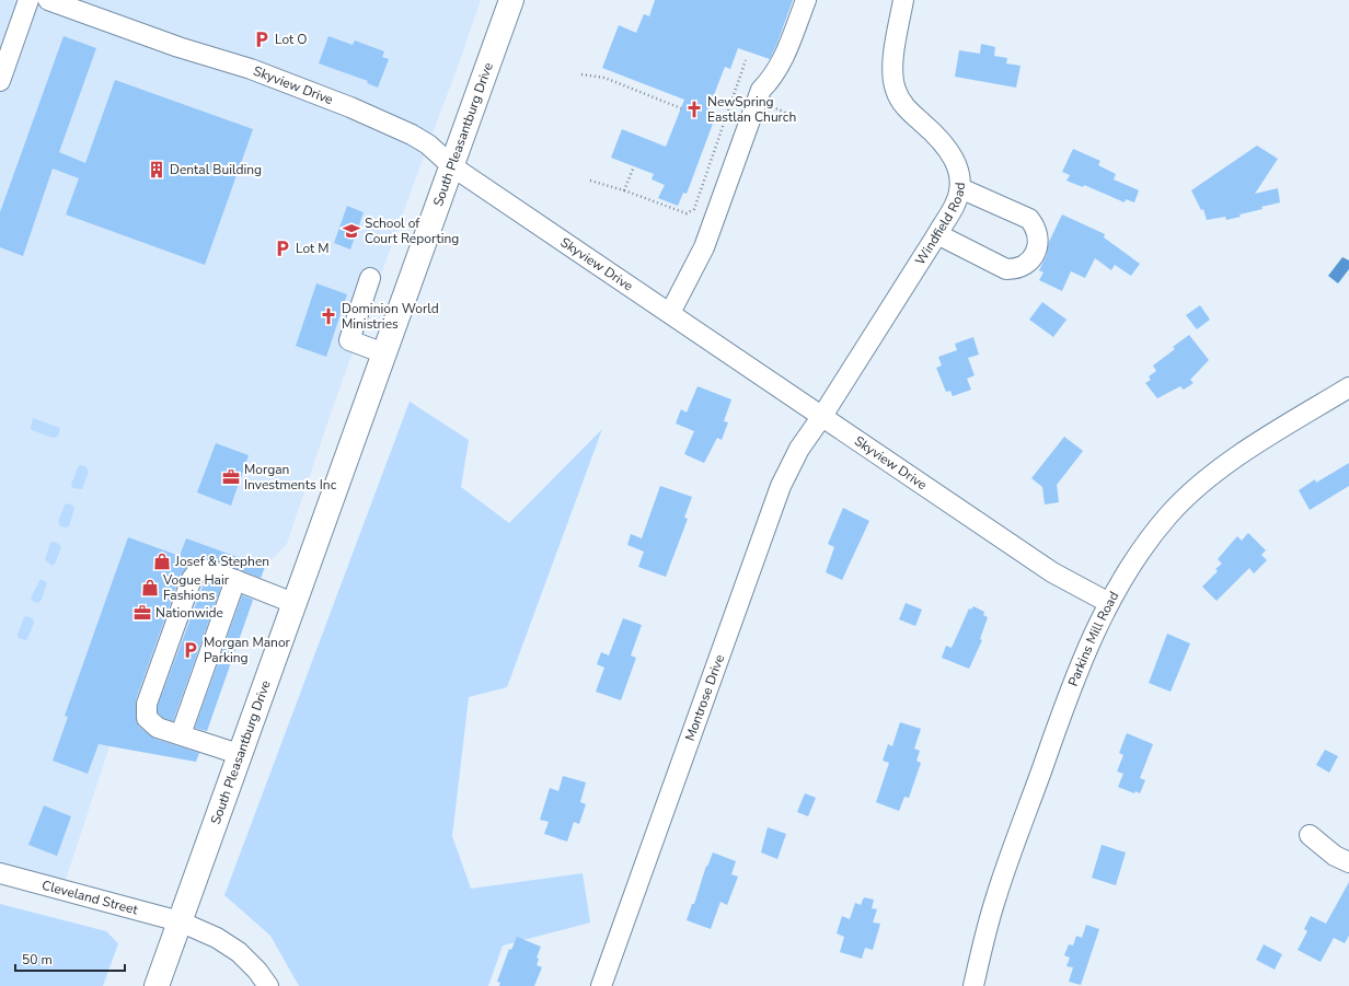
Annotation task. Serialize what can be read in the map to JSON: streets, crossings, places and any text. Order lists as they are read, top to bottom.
{
  "streets": {
    "main road": ["South Pleasantburg Drive"],
    "street": [
      "Skyview Drive",
      "Windfield Road",
      "Parkins Mill Road",
      "Montrose Drive",
      "Cleveland Street"
    ]
  },
  "crossings": [
    ["Skyview Drive", "South Pleasantburg Drive"],
    ["Skyview Drive", "Windfield Road"],
    ["Skyview Drive", "Parkins Mill Road"],
    ["Skyview Drive", "Montrose Drive"],
    ["South Pleasantburg Drive", "Cleveland Street"],
    ["Windfield Road", "Montrose Drive"]
  ],
  "places": {
    "parking": ["Lot O", "Lot M", "Morgan Manor Parking"],
    "church": ["NewSpring Eastlan Church", "Dominion World Ministries"],
    "building": ["Dental Building"],
    "school or university": ["School of Court Reporting"],
    "office": ["Morgan Investments Inc", "Nationwide"],
    "shop": ["Josef & Stephen", "Vogue Hair Fashions"]
  },
  "scale_bar": "50 m"
}
